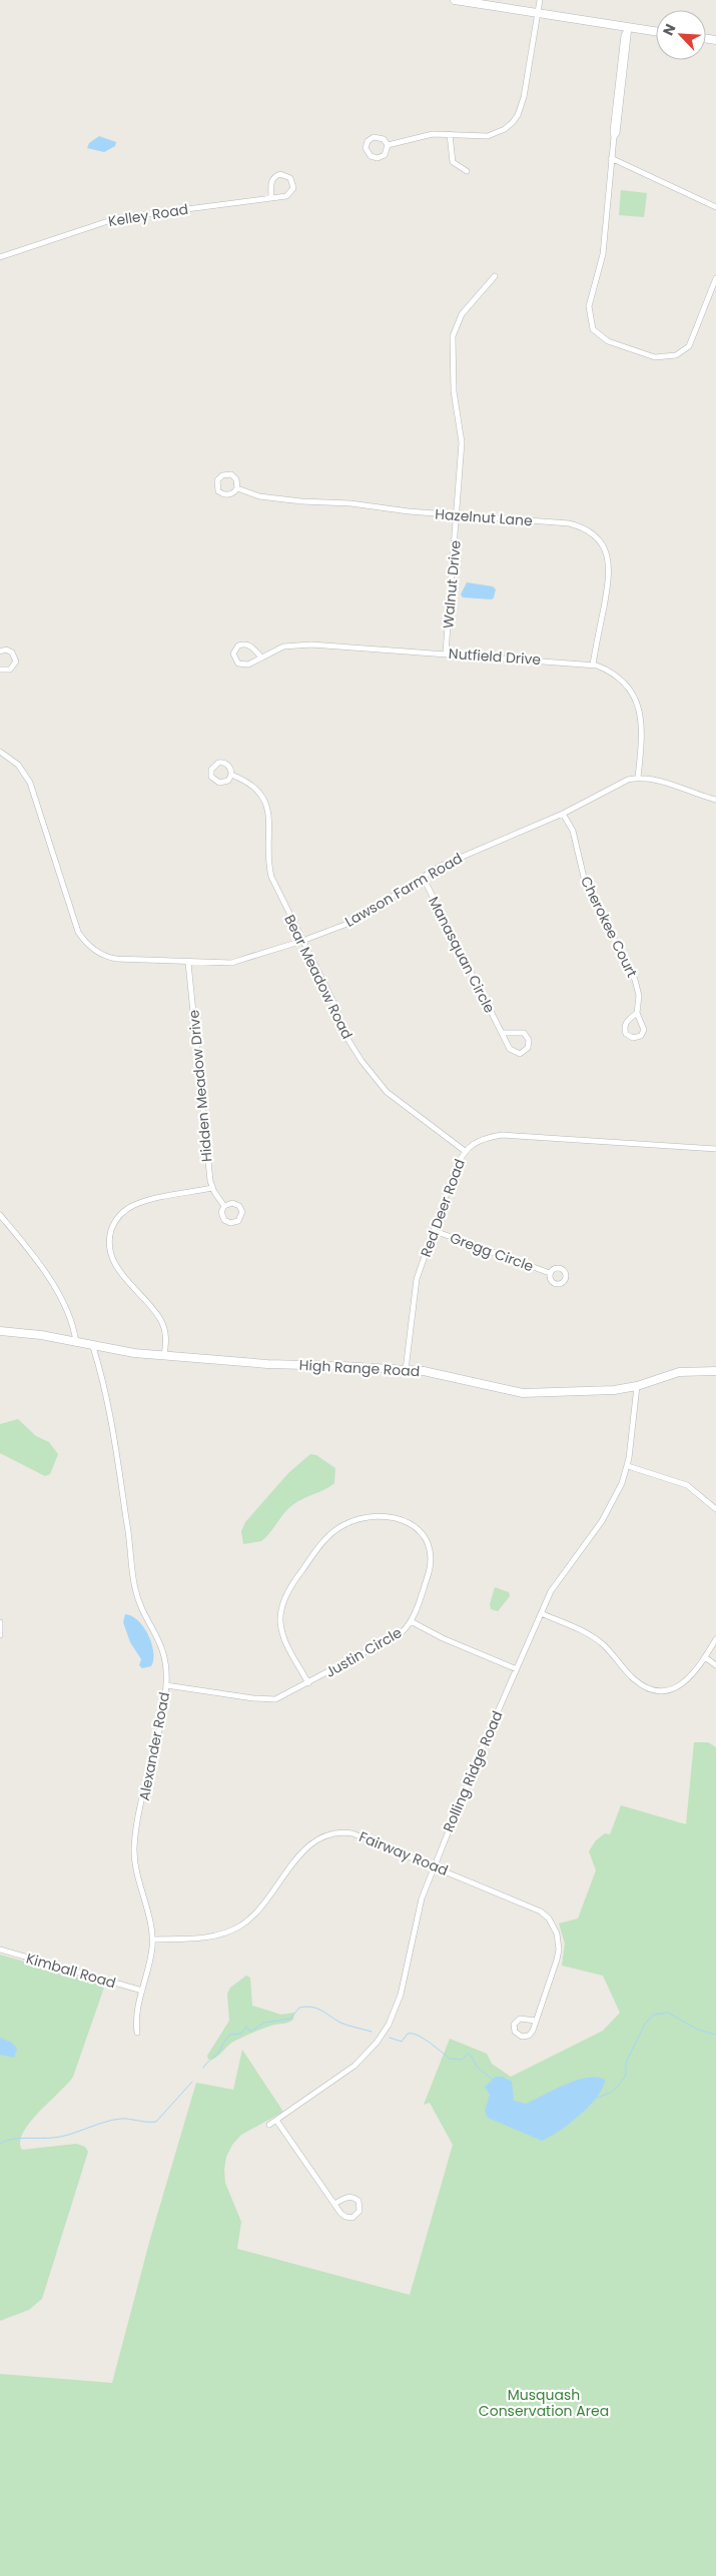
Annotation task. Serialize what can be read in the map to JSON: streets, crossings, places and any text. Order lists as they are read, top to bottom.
{
  "streets": {
    "street": [
      "Kelley Road",
      "Hazelnut Lane",
      "Walnut Drive",
      "Nutfield Drive",
      "Lawson Farm Road",
      "Cherokee Court",
      "Manasquan Circle",
      "Bear Meadow Road",
      "Hidden Meadow Drive",
      "Red Deer Road",
      "Gregg Circle",
      "High Range Road",
      "Justin Circle",
      "Alexander Road",
      "Rolling Ridge Road",
      "Fairway Road",
      "Kimball Road"
    ]
  },
  "crossings": [
    ["Hazelnut Lane", "Walnut Drive"],
    ["Hazelnut Lane", "Nutfield Drive"],
    ["Walnut Drive", "Nutfield Drive"],
    ["Nutfield Drive", "Lawson Farm Road"],
    ["Lawson Farm Road", "Cherokee Court"],
    ["Lawson Farm Road", "Manasquan Circle"],
    ["Lawson Farm Road", "Bear Meadow Road"],
    ["Lawson Farm Road", "Hidden Meadow Drive"],
    ["Bear Meadow Road", "Red Deer Road"],
    ["Red Deer Road", "Gregg Circle"],
    ["Red Deer Road", "High Range Road"],
    ["High Range Road", "Alexander Road"],
    ["High Range Road", "Rolling Ridge Road"],
    ["Justin Circle", "Alexander Road"],
    ["Alexander Road", "Fairway Road"],
    ["Alexander Road", "Kimball Road"],
    ["Rolling Ridge Road", "Fairway Road"]
  ],
  "parks": ["Musquash Conservation Area"],
  "north": "top left"
}
